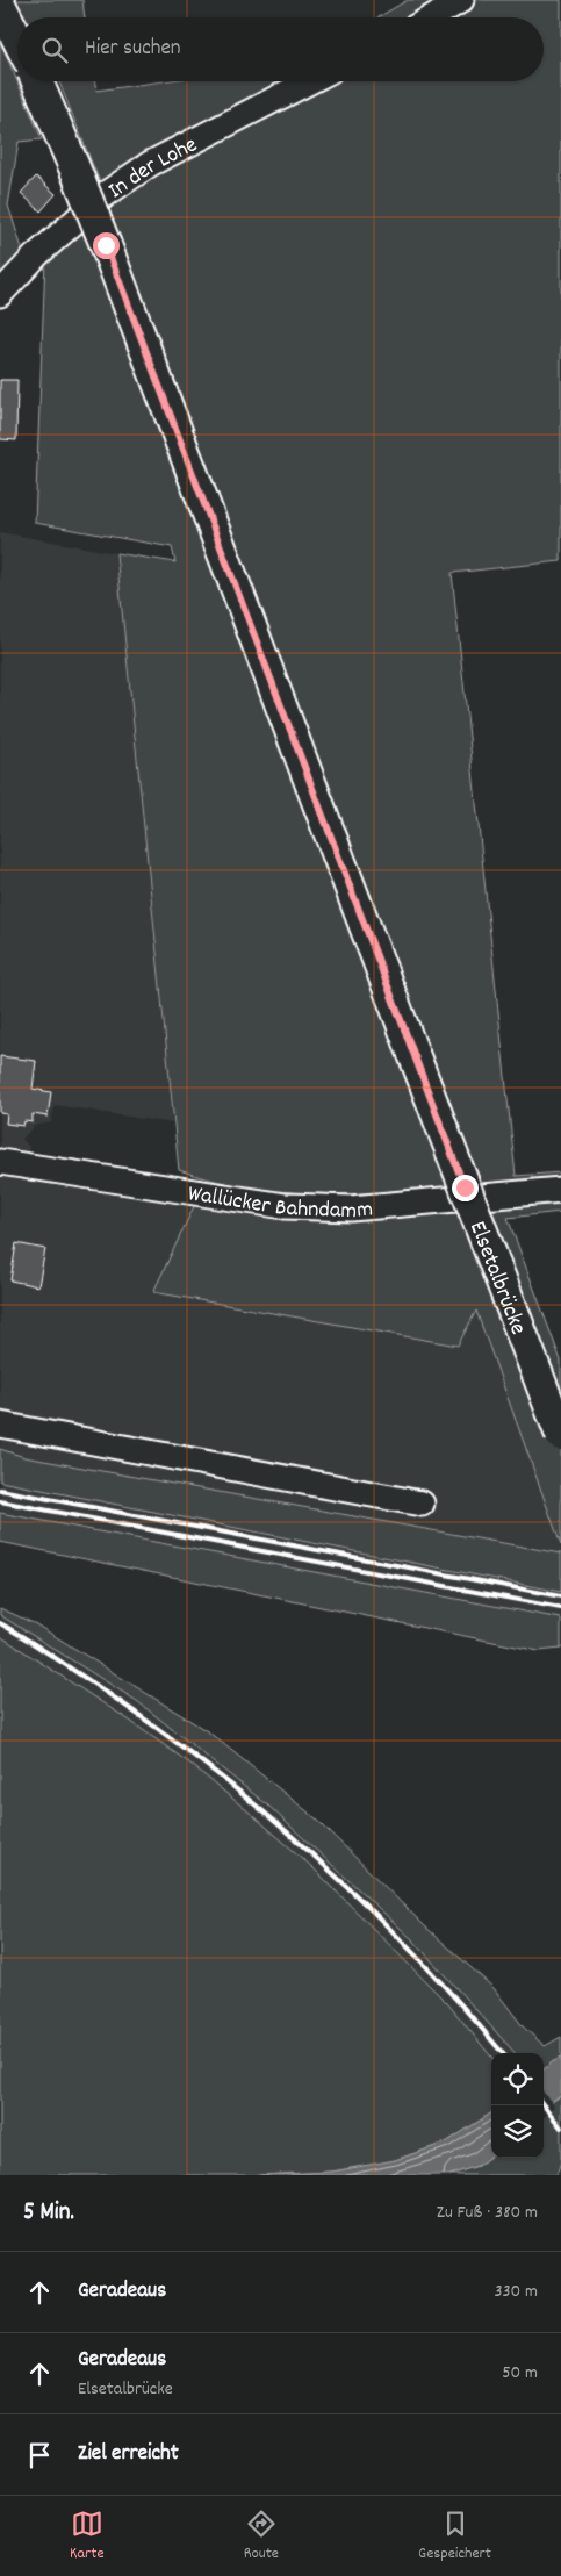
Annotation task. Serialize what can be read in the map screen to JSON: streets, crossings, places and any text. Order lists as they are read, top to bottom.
{
  "streets": {
    "main road": ["Elsetalbrücke"],
    "street": ["In der Lohe", "Wallücker Bahndamm"]
  },
  "page": {
    "search": "Hier suchen",
    "heading": ["5 Min.", "Zu Fuß · 380 m"],
    "list": [
      ["Geradeaus", "330 m"],
      ["Geradeaus", "Elsetalbrücke", "50 m"],
      "Ziel erreicht"
    ],
    "nav": ["Karte", "Route", "Gespeichert"]
  }
}
